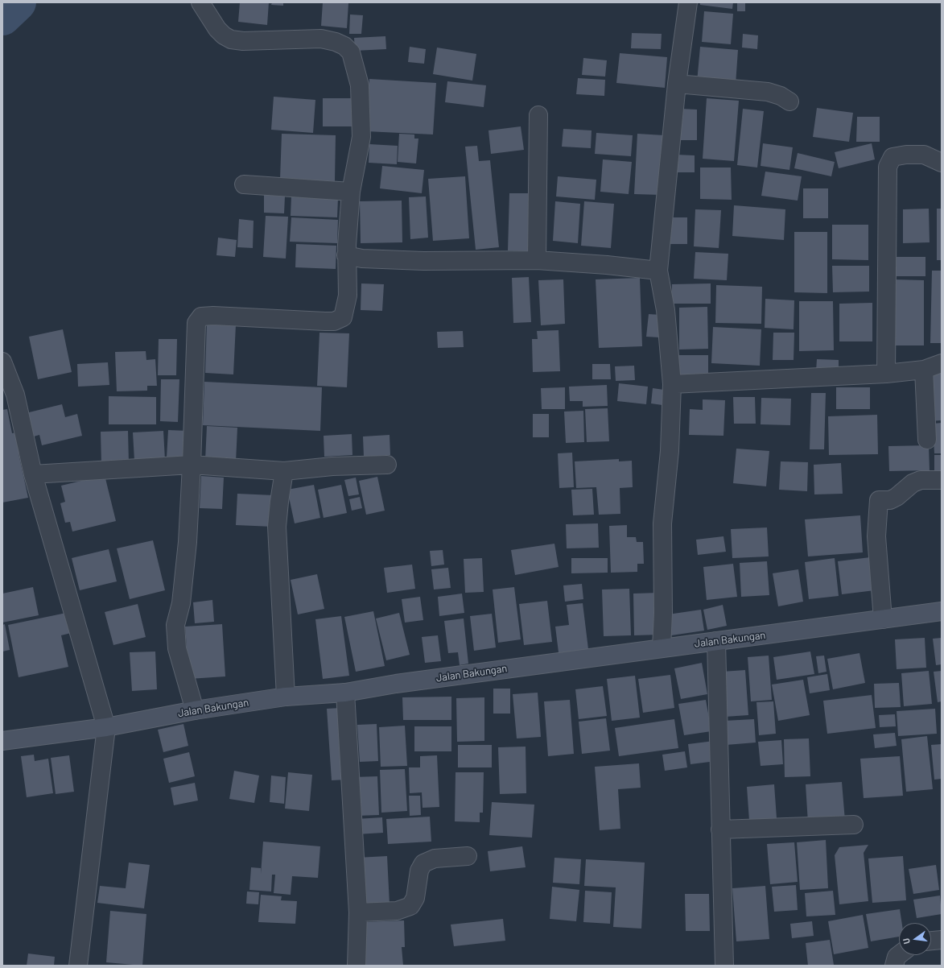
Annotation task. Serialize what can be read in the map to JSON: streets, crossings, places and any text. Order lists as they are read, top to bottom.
{
  "streets": {
    "main road": ["Jalan Bakungan"]
  },
  "north": "left"
}
